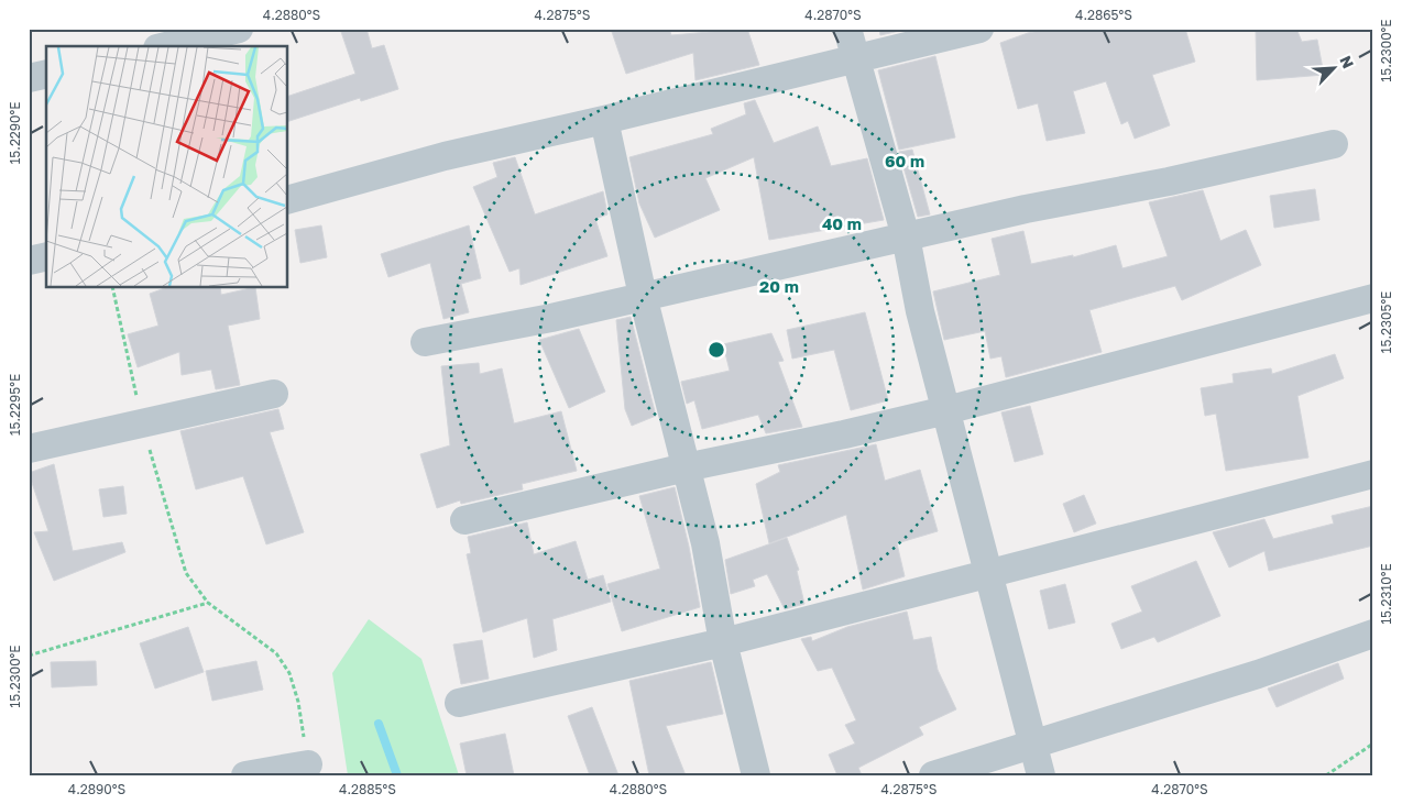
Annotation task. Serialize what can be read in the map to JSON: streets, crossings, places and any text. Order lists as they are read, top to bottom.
{
  "north": "top right",
  "coordinates": [
    "4.2880°S",
    "4.2875°S",
    "4.2870°S",
    "4.2865°S",
    "15.2300°E",
    "15.2290°E",
    "15.2305°E",
    "15.2295°E",
    "15.2310°E",
    "4.2890°S",
    "4.2885°S"
  ],
  "rings": ["60 m", "40 m", "20 m"]
}
